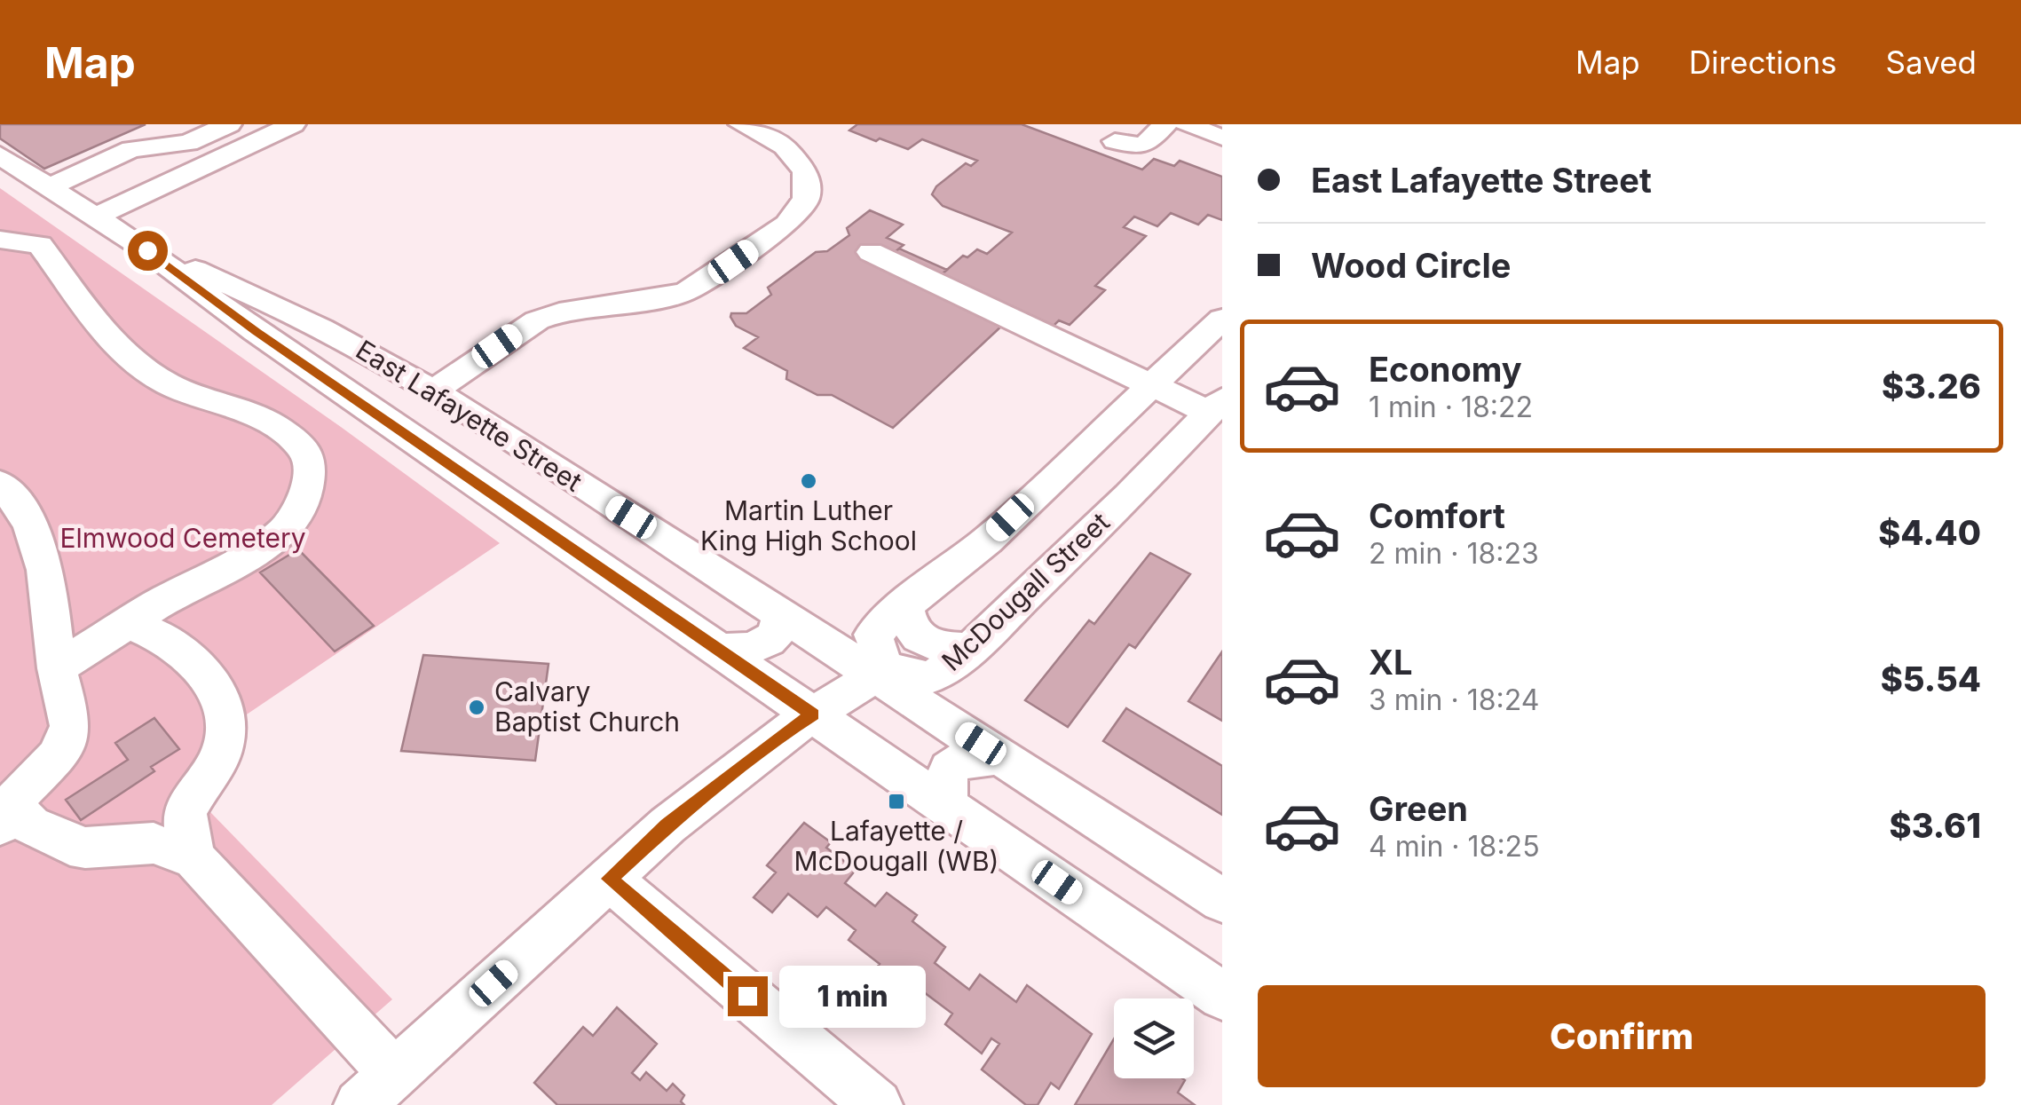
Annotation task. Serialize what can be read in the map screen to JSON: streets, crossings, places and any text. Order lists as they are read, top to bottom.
{
  "streets": {
    "street": ["East Lafayette Street", "McDougall Street"]
  },
  "crossings": [
    ["East Lafayette Street", "McDougall Street"]
  ],
  "parks": ["Elmwood Cemetery"],
  "places": {
    "other": ["Martin Luther King High School", "Calvary Baptist Church"],
    "transit": ["Lafayette / McDougall (WB)"]
  },
  "page": {
    "header": "Map",
    "nav": ["Map", "Directions", "Saved"],
    "banner": ["East Lafayette Street", "Wood Circle"],
    "list": [
      {
        "name": "Economy",
        "note": "1 min · 18:22",
        "value": "$3.26"
      },
      {
        "name": "Comfort",
        "note": "2 min · 18:23",
        "value": "$4.40"
      },
      {
        "name": "XL",
        "note": "3 min · 18:24",
        "value": "$5.54"
      },
      {
        "name": "Green",
        "note": "4 min · 18:25",
        "value": "$3.61"
      }
    ],
    "bubble": "1 min",
    "buttons": "Confirm"
  }
}
